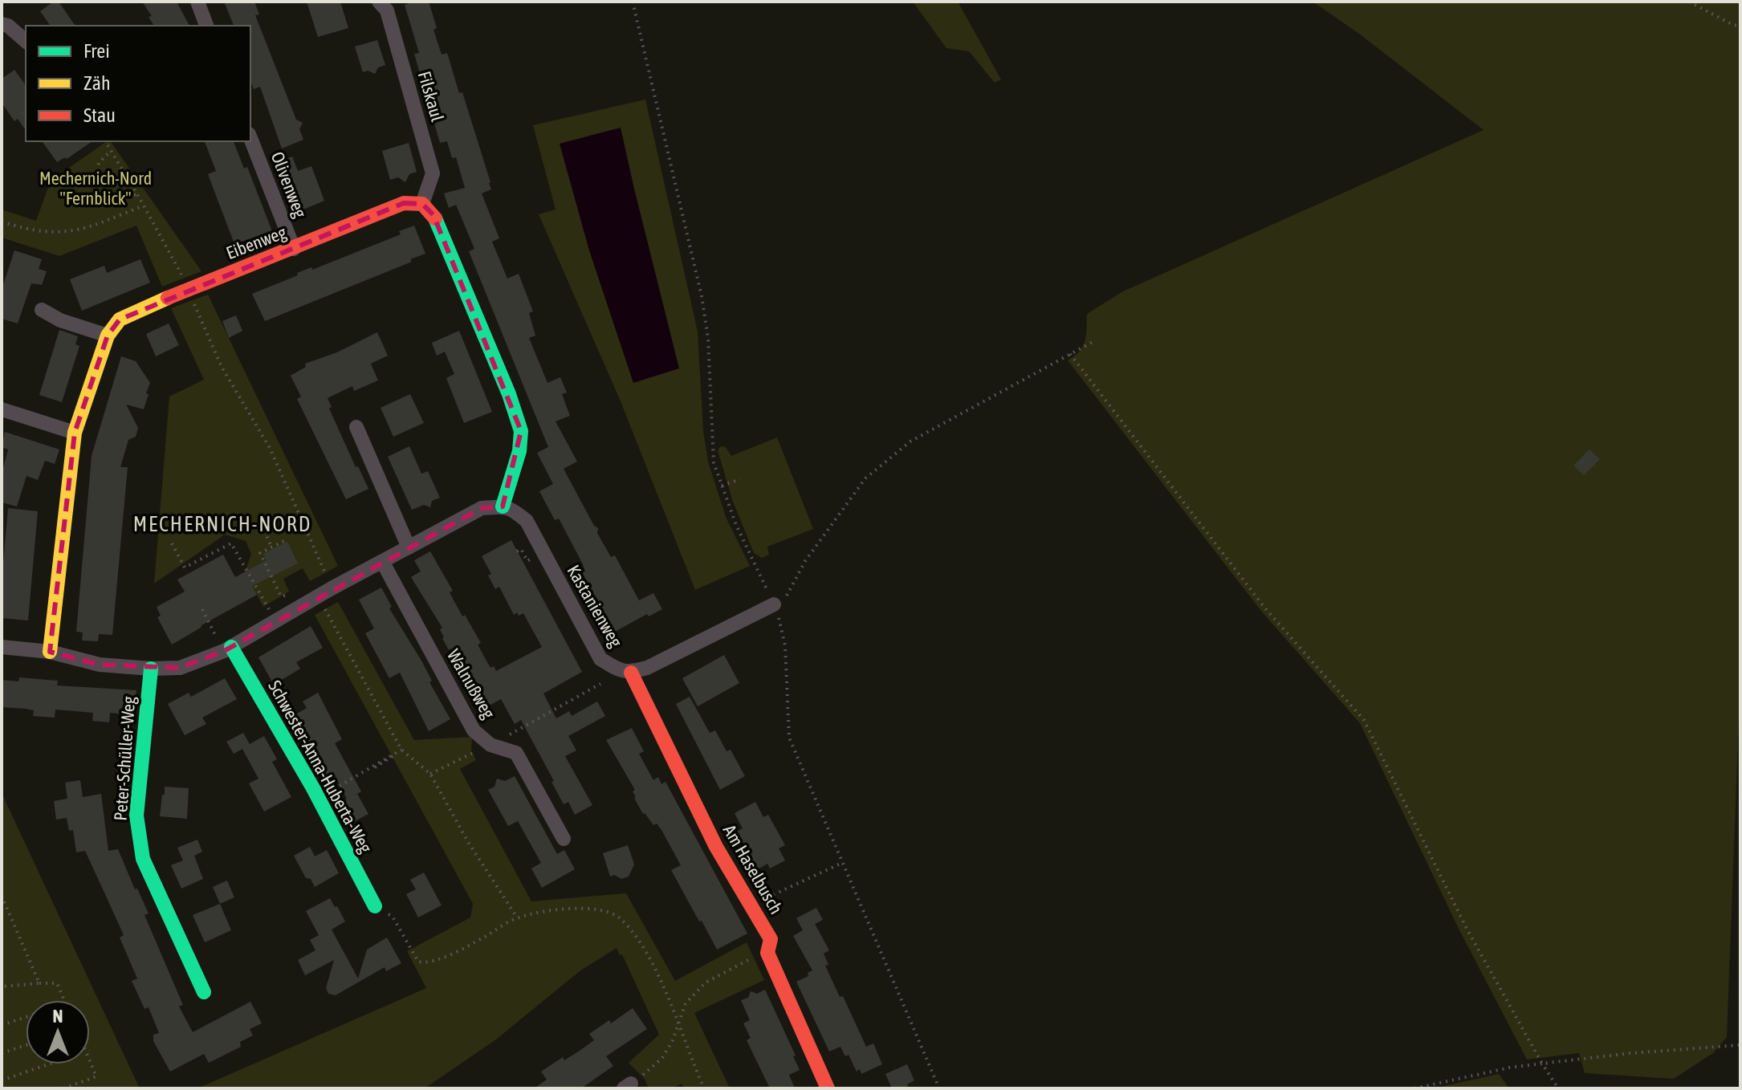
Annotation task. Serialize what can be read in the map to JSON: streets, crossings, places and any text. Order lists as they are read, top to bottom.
{
  "streets": {
    "street": [
      "Filskaul",
      "Olivenweg",
      "Eibenweg",
      "Kastanienweg",
      "Walnußweg",
      "Peter-Schüller-Weg",
      "Schwester-Anna-Huberta-Weg",
      "Am Haselbusch"
    ]
  },
  "crossings": [
    ["Filskaul", "Eibenweg"],
    ["Olivenweg", "Eibenweg"],
    ["Kastanienweg", "Am Haselbusch"]
  ],
  "districts": ["MECHERNICH-NORD"],
  "parks": ["Mechernich-Nord \"Fernblick\""],
  "legend": ["Frei", "Zäh", "Stau"],
  "north": "top"
}
